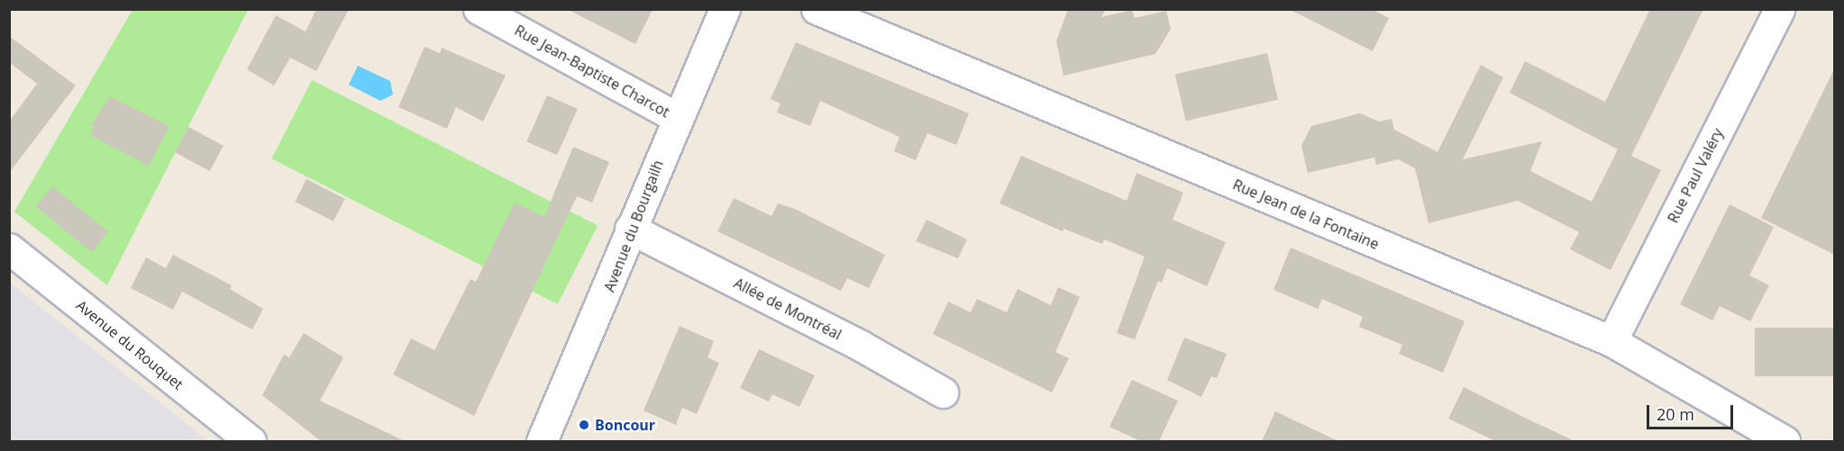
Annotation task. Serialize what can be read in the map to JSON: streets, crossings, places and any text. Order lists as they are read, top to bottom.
{
  "streets": {
    "street": [
      "Rue Jean-Baptiste Charcot",
      "Rue Paul Valéry",
      "Rue Jean de la Fontaine",
      "Avenue du Bourgailh",
      "Allée de Montréal",
      "Avenue du Rouquet"
    ]
  },
  "crossings": [
    ["Rue Jean-Baptiste Charcot", "Avenue du Bourgailh"],
    ["Rue Paul Valéry", "Rue Jean de la Fontaine"],
    ["Avenue du Bourgailh", "Allée de Montréal"]
  ],
  "places": ["Boncour"],
  "scale_bar": "20 m"
}
